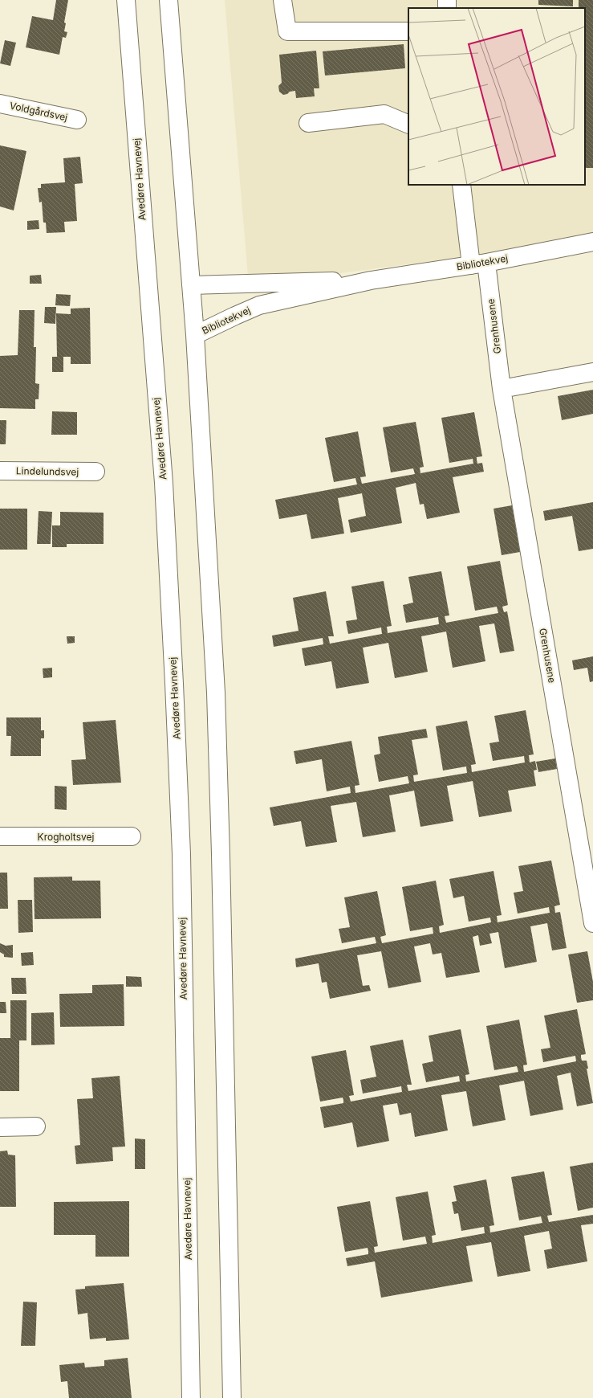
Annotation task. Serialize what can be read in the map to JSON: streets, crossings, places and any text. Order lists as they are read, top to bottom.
{
  "streets": {
    "street": [
      "Voldgårdsvej",
      "Avedøre Havnevej",
      "Bibliotekvej",
      "Grenhusene",
      "Lindelundsvej",
      "Krogholtsvej"
    ]
  },
  "crossings": [
    ["Bibliotekvej", "Grenhusene"]
  ]
}
